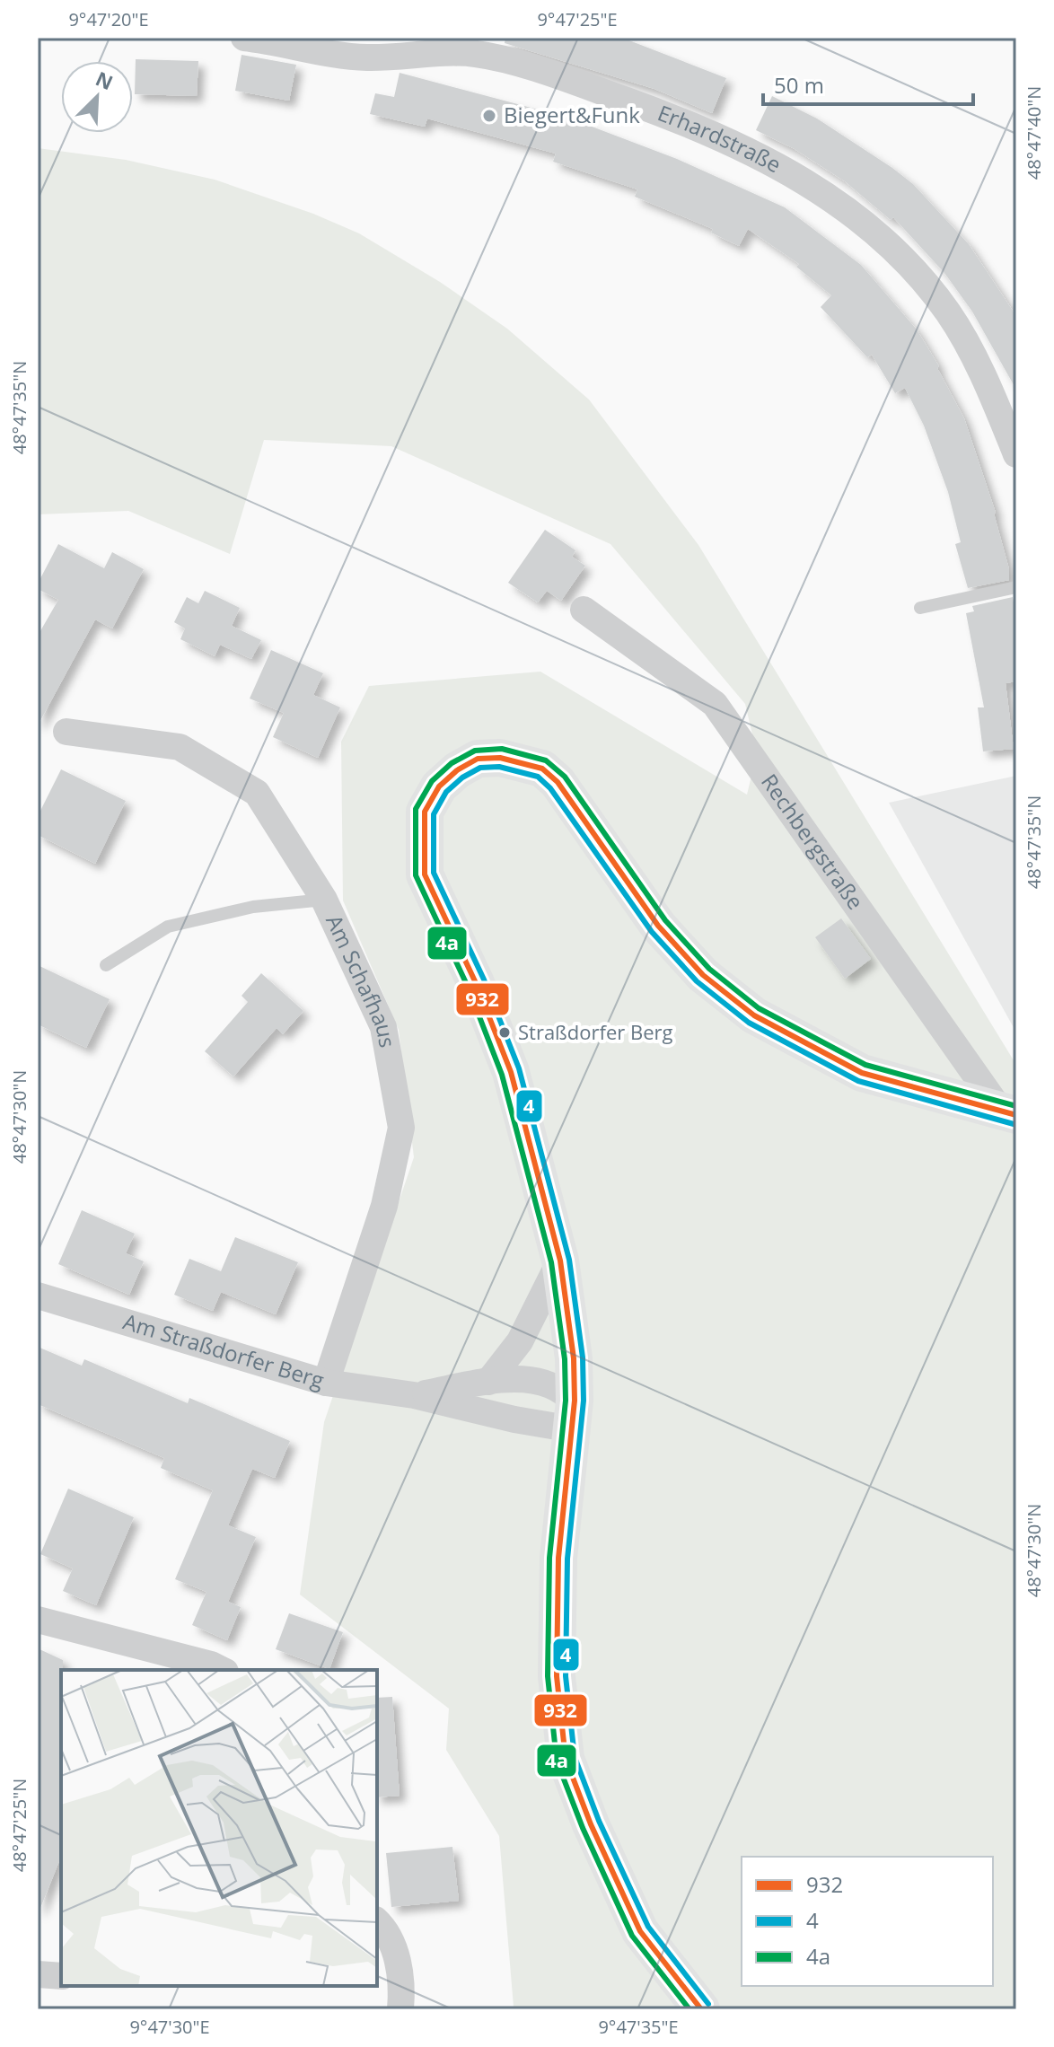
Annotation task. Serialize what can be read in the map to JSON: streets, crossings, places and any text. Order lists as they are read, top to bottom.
{
  "streets": {
    "main road": ["Rechbergstraße"],
    "street": ["Erhardstraße", "Am Schafhaus", "Am Straßdorfer Berg"]
  },
  "crossings": [
    ["Rechbergstraße", "Am Straßdorfer Berg"],
    ["Am Schafhaus", "Am Straßdorfer Berg"]
  ],
  "places": ["Biegert&Funk", "Straßdorfer Berg"],
  "lines": ["transit line 4a", "transit line 932", "transit line 4"],
  "legend": ["932", "4", "4a"],
  "scale_bar": "50 m",
  "north": "top right",
  "coordinates": [
    "9°47'20\"E",
    "9°47'25\"E",
    "48°47'40\"N",
    "48°47'35\"N",
    "48°47'30\"N",
    "48°47'25\"N",
    "9°47'30\"E",
    "9°47'35\"E"
  ]
}
